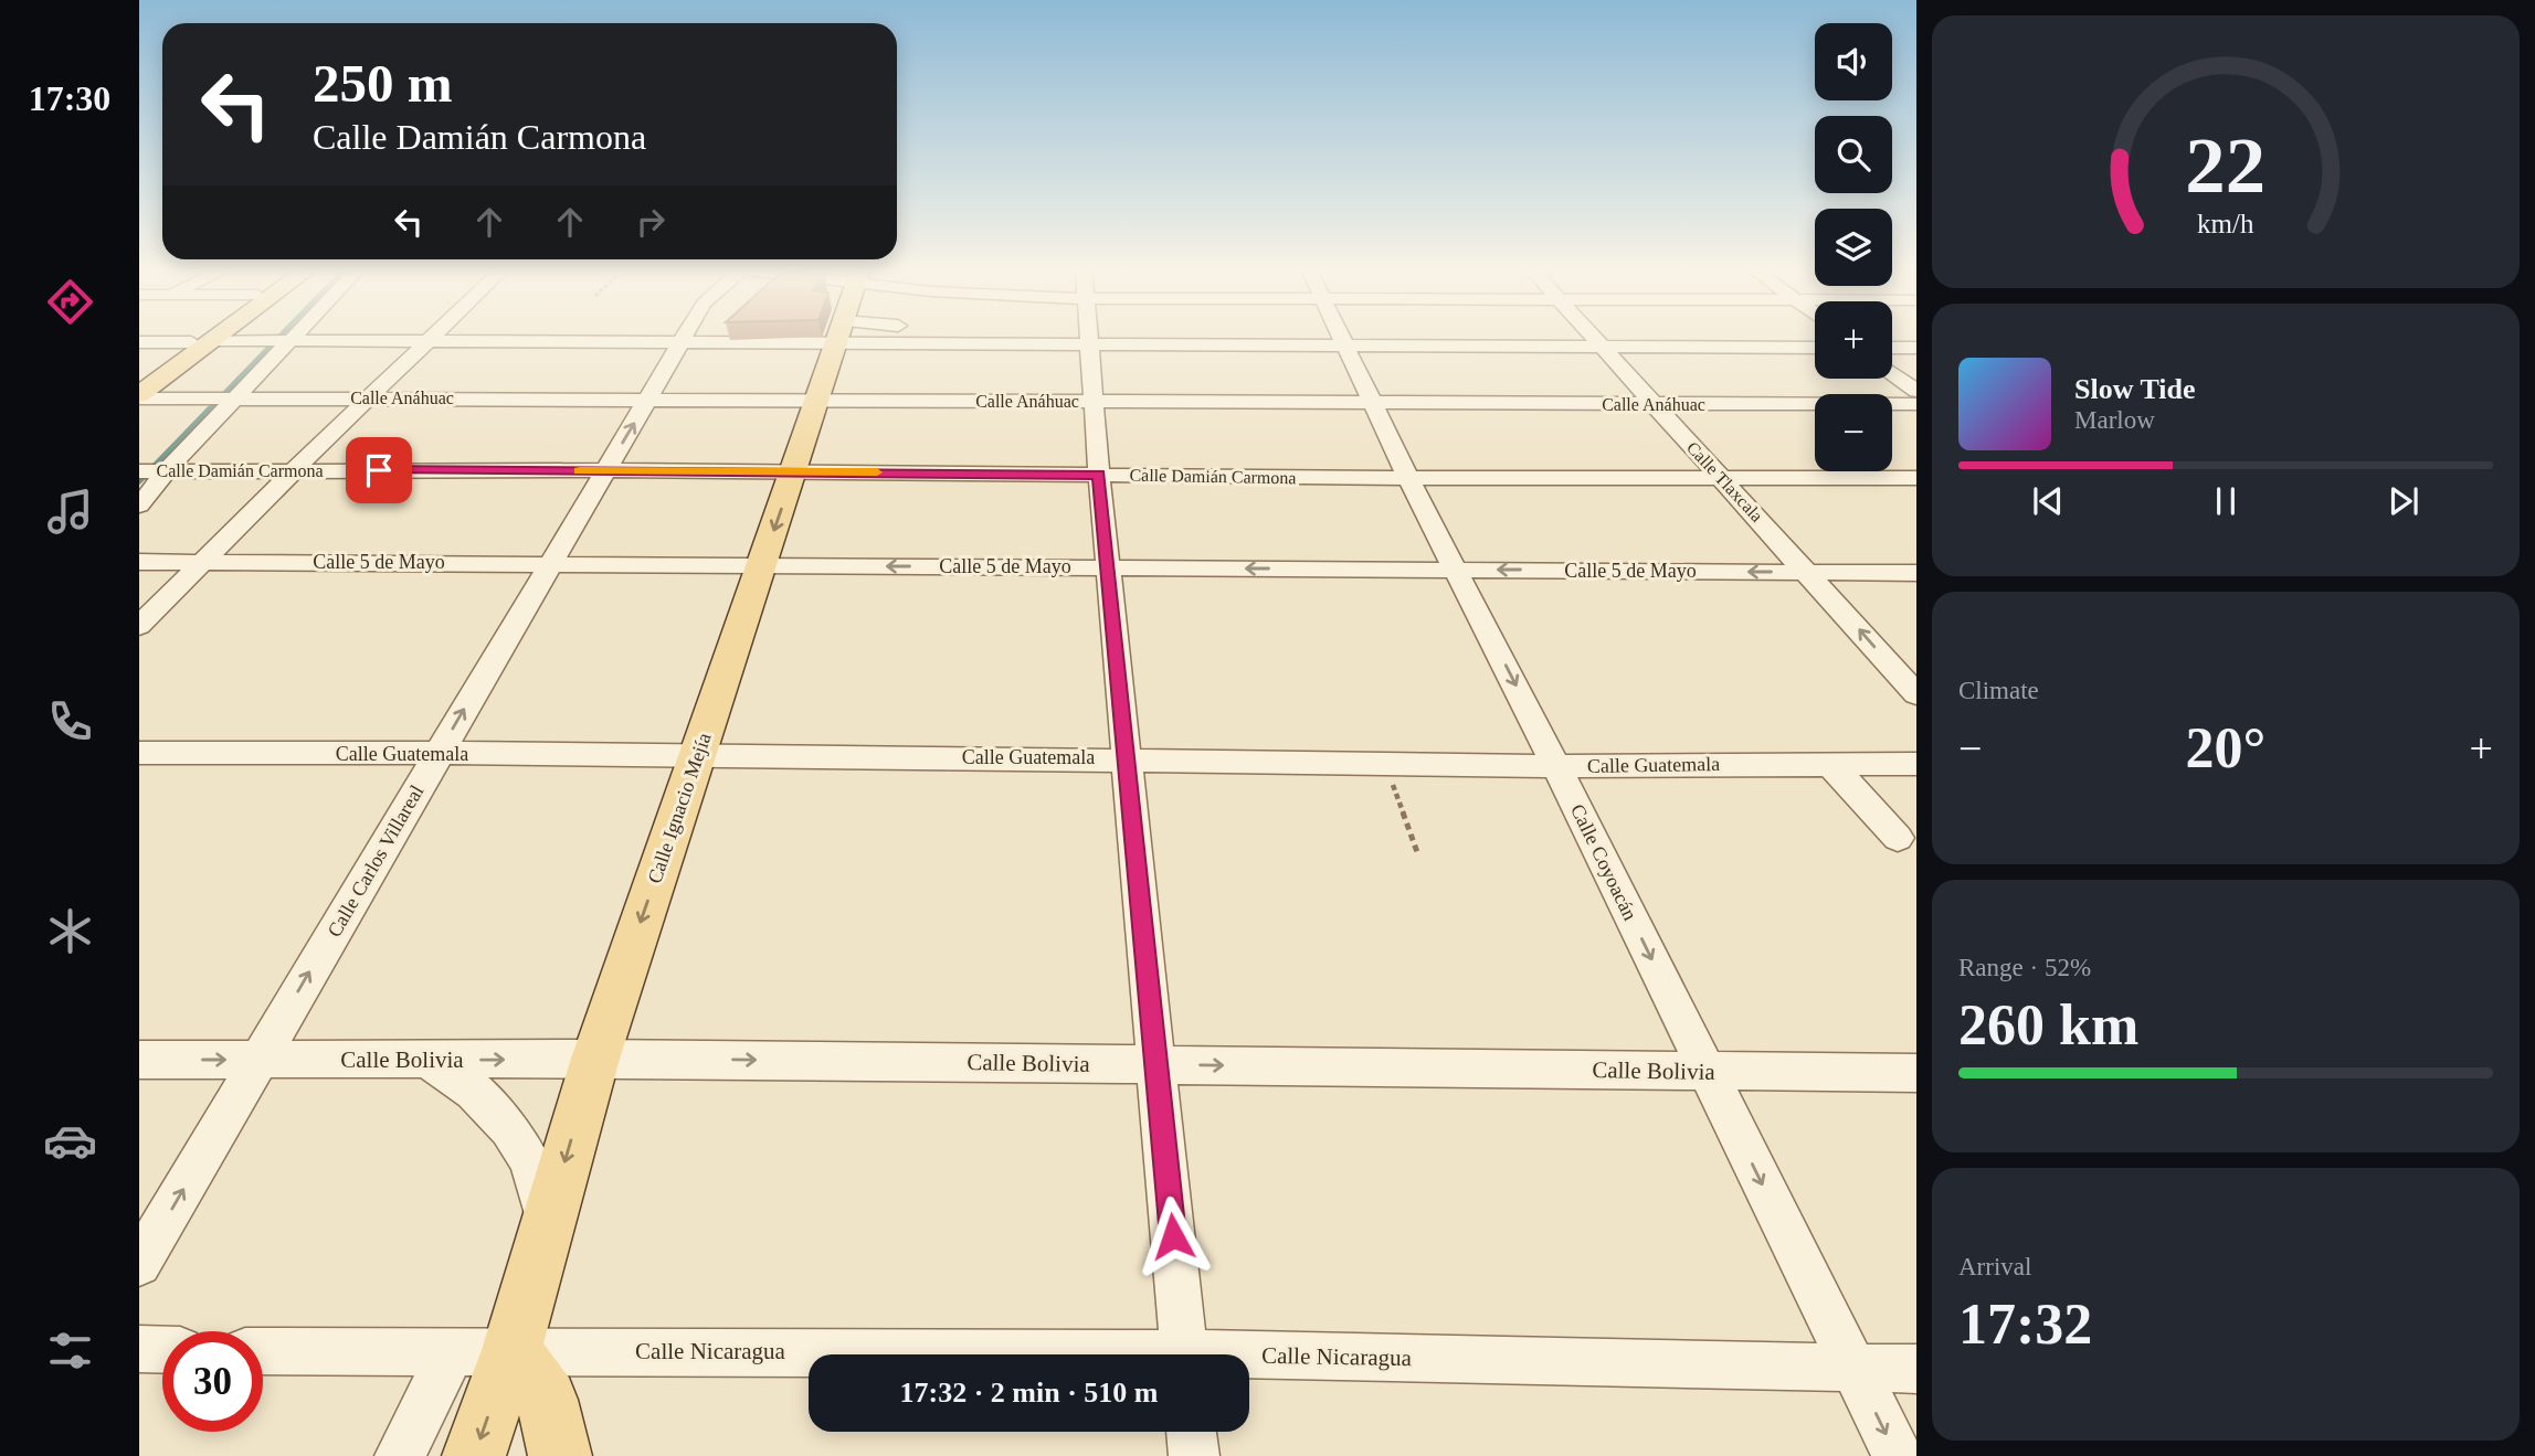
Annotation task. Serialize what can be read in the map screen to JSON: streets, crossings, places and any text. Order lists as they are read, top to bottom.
{
  "streets": {
    "main road": ["Calle Ignacio Mejía"],
    "street": [
      "Calle Anáhuac",
      "Calle Damián Carmona",
      "Calle Tlaxcala",
      "Calle 5 de Mayo",
      "Calle Guatemala",
      "Calle Carlos Villareal",
      "Calle Coyoacán",
      "Calle Bolivia",
      "Calle Nicaragua"
    ]
  },
  "crossings": [
    ["Calle Anáhuac", "Calle Tlaxcala"],
    ["Calle Anáhuac", "Calle Ignacio Mejía"],
    ["Calle Anáhuac", "Calle Carlos Villareal"],
    ["Calle Anáhuac", "Calle Coyoacán"],
    ["Calle Damián Carmona", "Calle Tlaxcala"],
    ["Calle Damián Carmona", "Calle Ignacio Mejía"],
    ["Calle Damián Carmona", "Calle Carlos Villareal"],
    ["Calle Damián Carmona", "Calle Coyoacán"],
    ["Calle Tlaxcala", "Calle 5 de Mayo"],
    ["Calle 5 de Mayo", "Calle Ignacio Mejía"],
    ["Calle 5 de Mayo", "Calle Carlos Villareal"],
    ["Calle 5 de Mayo", "Calle Coyoacán"],
    ["Calle Guatemala", "Calle Ignacio Mejía"],
    ["Calle Guatemala", "Calle Carlos Villareal"],
    ["Calle Guatemala", "Calle Coyoacán"],
    ["Calle Ignacio Mejía", "Calle Bolivia"],
    ["Calle Ignacio Mejía", "Calle Nicaragua"],
    ["Calle Carlos Villareal", "Calle Bolivia"],
    ["Calle Coyoacán", "Calle Bolivia"],
    ["Calle Coyoacán", "Calle Nicaragua"]
  ],
  "one_way": [
    "Calle Ignacio Mejía",
    "Calle Carlos Villareal",
    "Calle Coyoacán",
    "Calle Bolivia"
  ],
  "page": {
    "tabs": "17:30",
    "map_buttons": ["+", "−"],
    "turn": ["250 m", "Calle Damián Carmona"],
    "song": ["Slow Tide", "Marlow"],
    "tile": [
      "Climate",
      ["Range · 52%", "260 km"],
      ["Arrival", "17:32"]
    ],
    "heat": ["−", "20°", "+"],
    "limit": "30",
    "trip": "17:32 · 2 min · 510 m",
    "gauge": ["22", "km/h"]
  }
}
